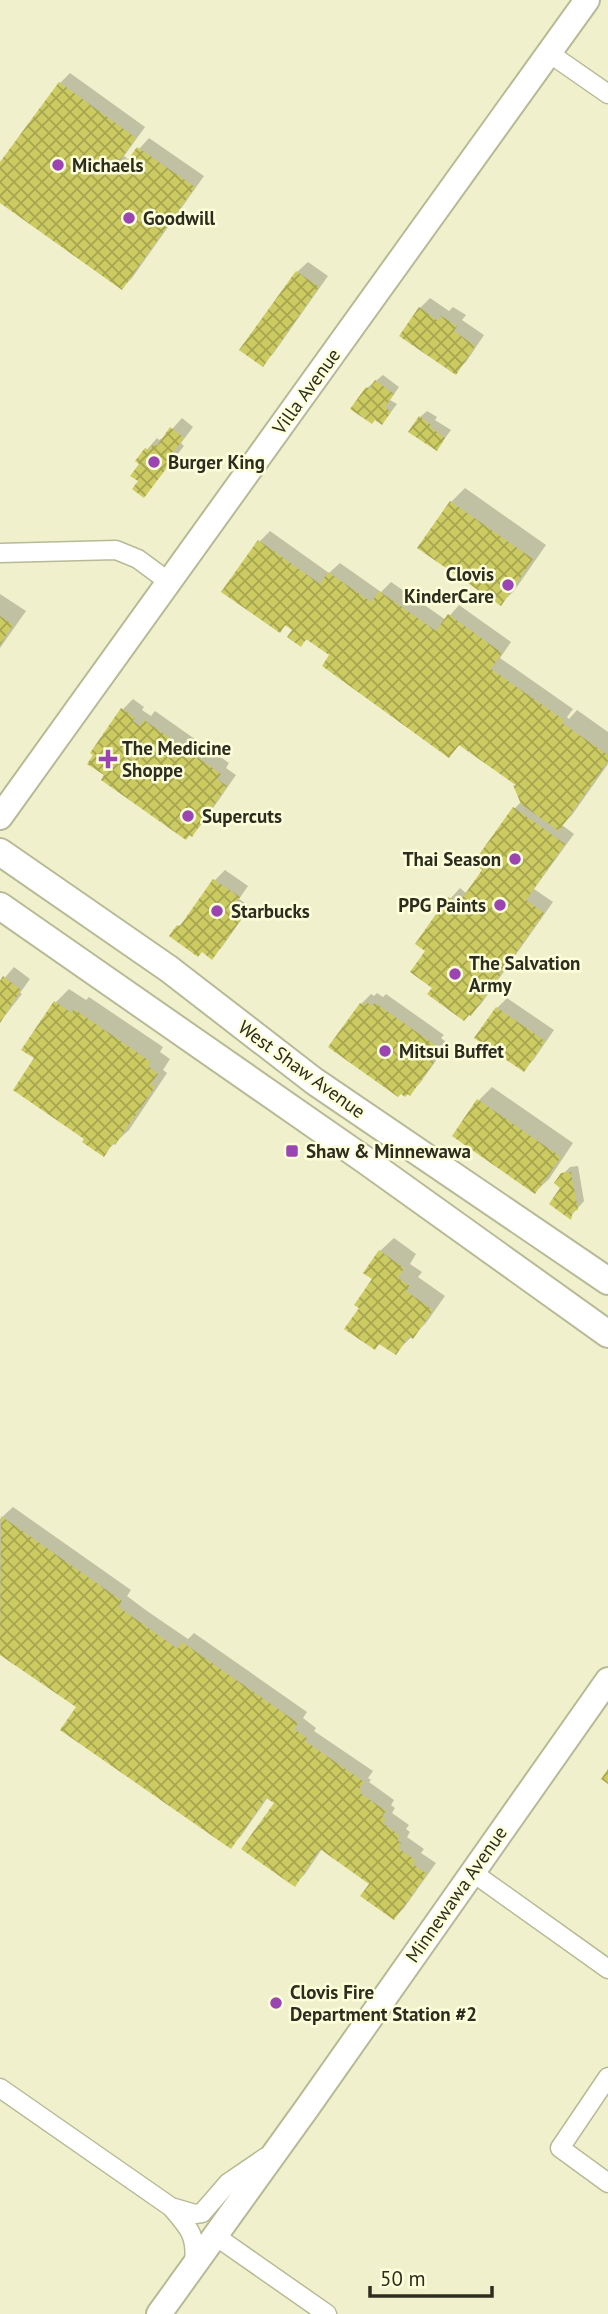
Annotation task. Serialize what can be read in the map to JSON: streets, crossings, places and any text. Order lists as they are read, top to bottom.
{
  "streets": {
    "main road": ["Villa Avenue", "West Shaw Avenue", "Minnewawa Avenue"]
  },
  "places": {
    "other": [
      "Michaels",
      "Goodwill",
      "Burger King",
      "Clovis KinderCare",
      "Supercuts",
      "Thai Season",
      "PPG Paints",
      "Starbucks",
      "The Salvation Army",
      "Mitsui Buffet",
      "Clovis Fire Department Station #2"
    ],
    "health": ["The Medicine Shoppe"],
    "transit": ["Shaw & Minnewawa"]
  },
  "scale_bar": "50 m"
}
